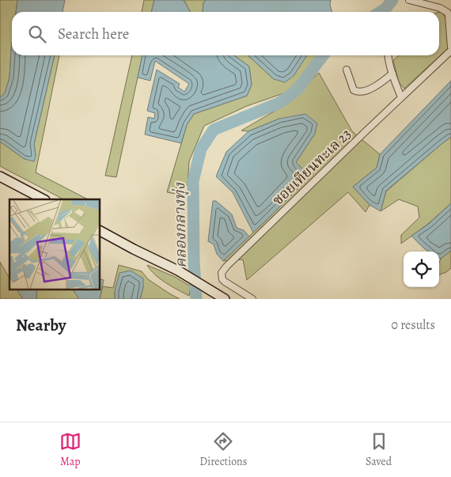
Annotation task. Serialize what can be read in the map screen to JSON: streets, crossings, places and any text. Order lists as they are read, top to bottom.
{
  "streets": {
    "street": ["ซอยเทียนทะเล 23"]
  },
  "water": ["คลองกลางทุ่ง"],
  "page": {
    "search": "Search here",
    "heading": ["Nearby", "0 results"],
    "nav": ["Map", "Directions", "Saved"]
  }
}
